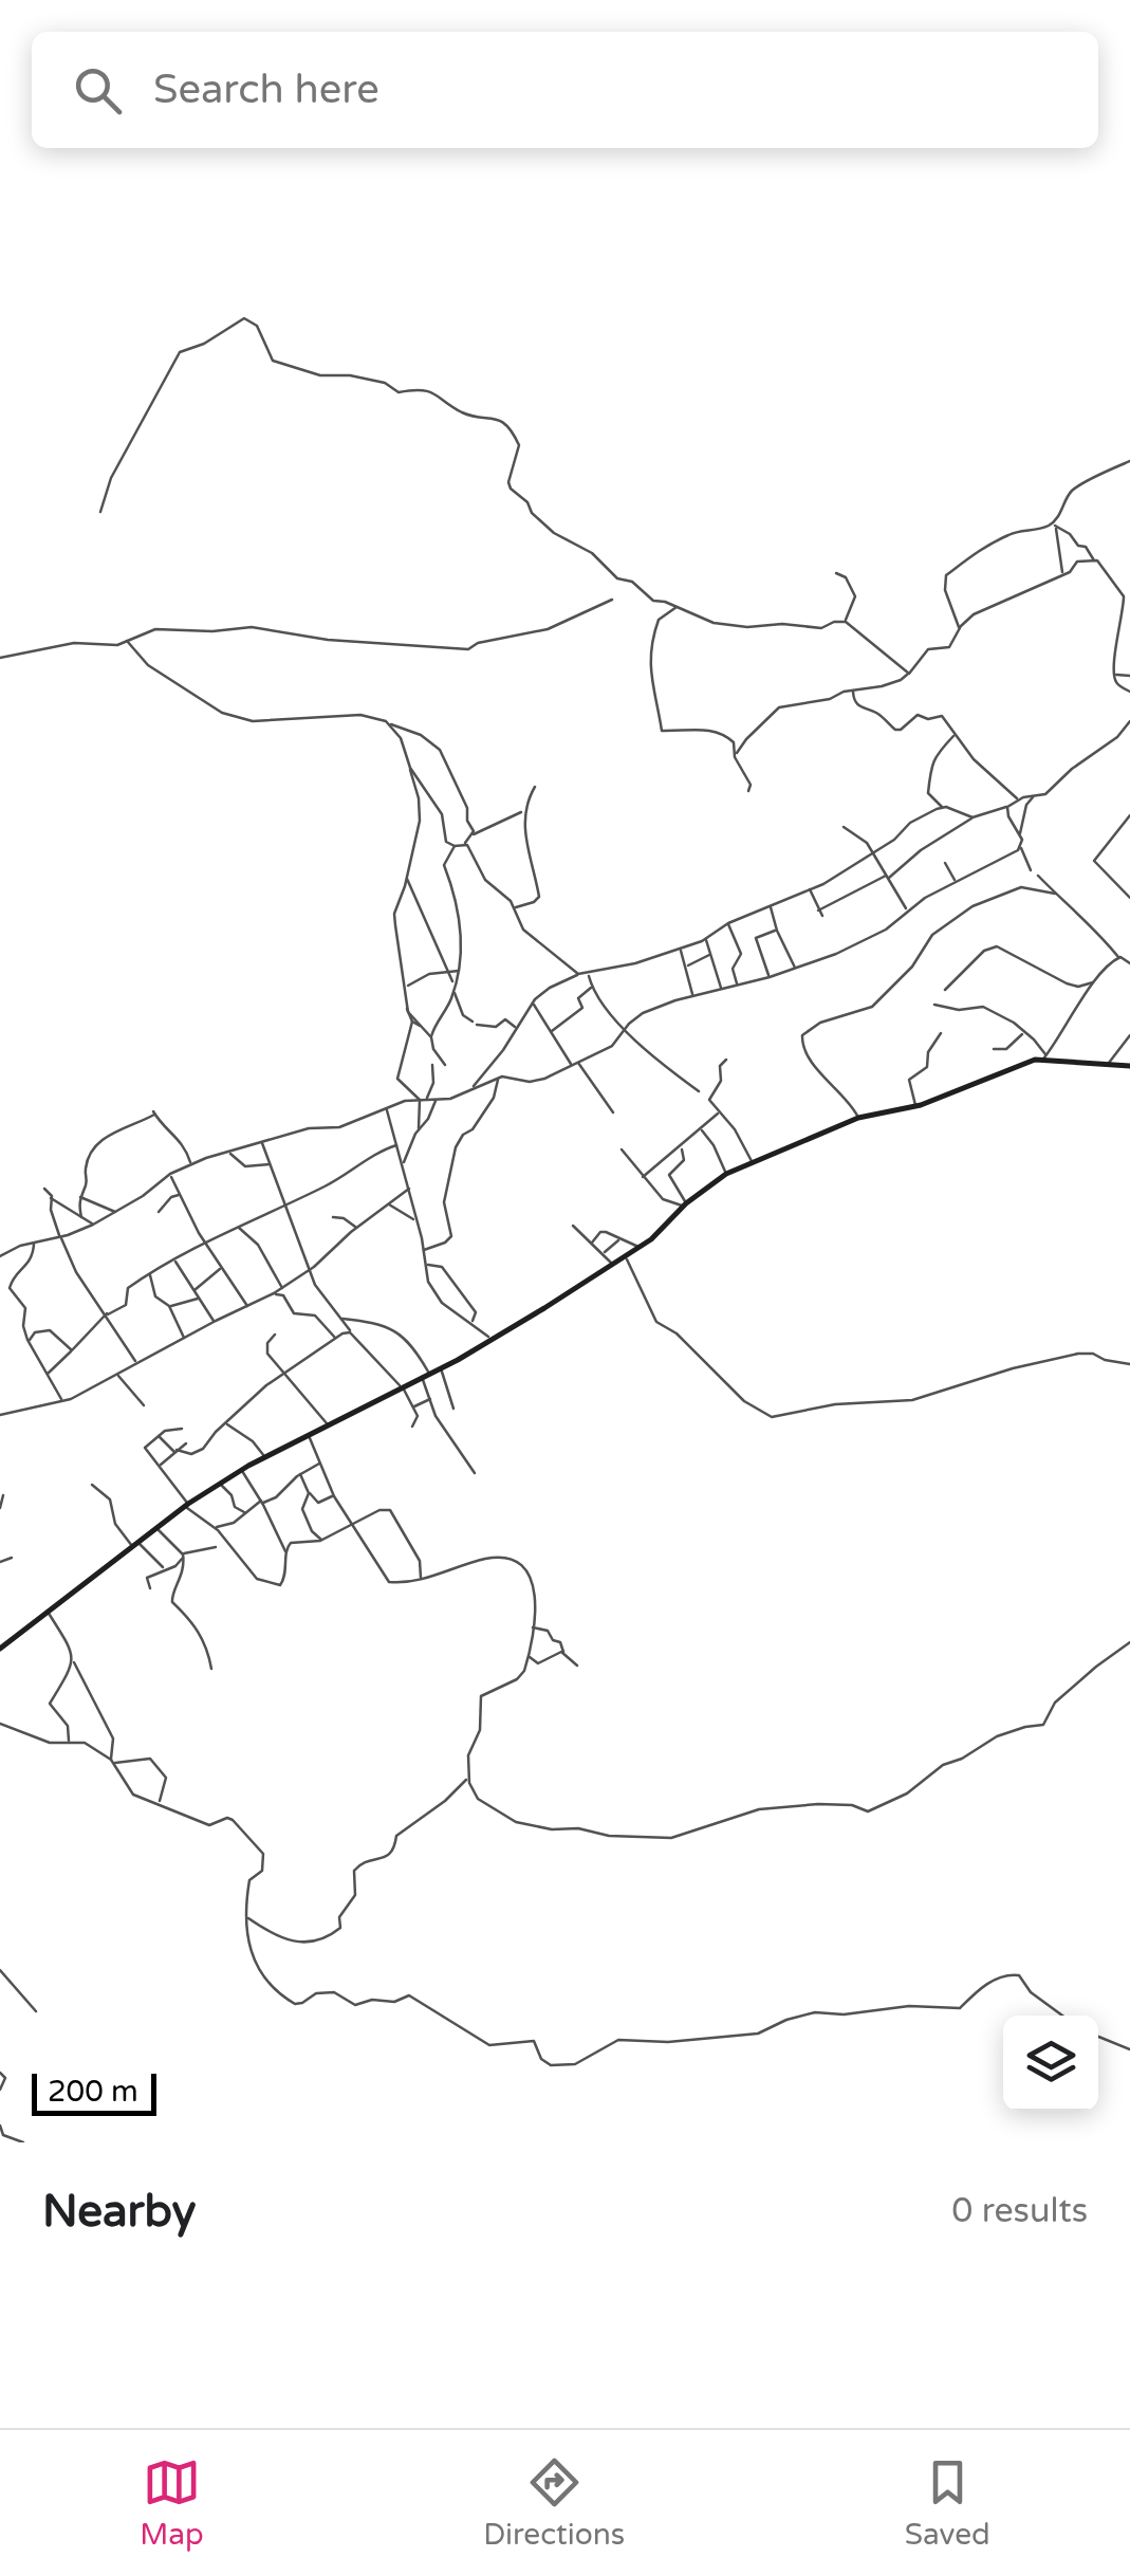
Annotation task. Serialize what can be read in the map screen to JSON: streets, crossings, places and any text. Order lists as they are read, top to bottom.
{
  "scale_bar": "200 m",
  "page": {
    "search": "Search here",
    "scale": "200 m",
    "heading": ["Nearby", "0 results"],
    "nav": ["Map", "Directions", "Saved"]
  }
}
